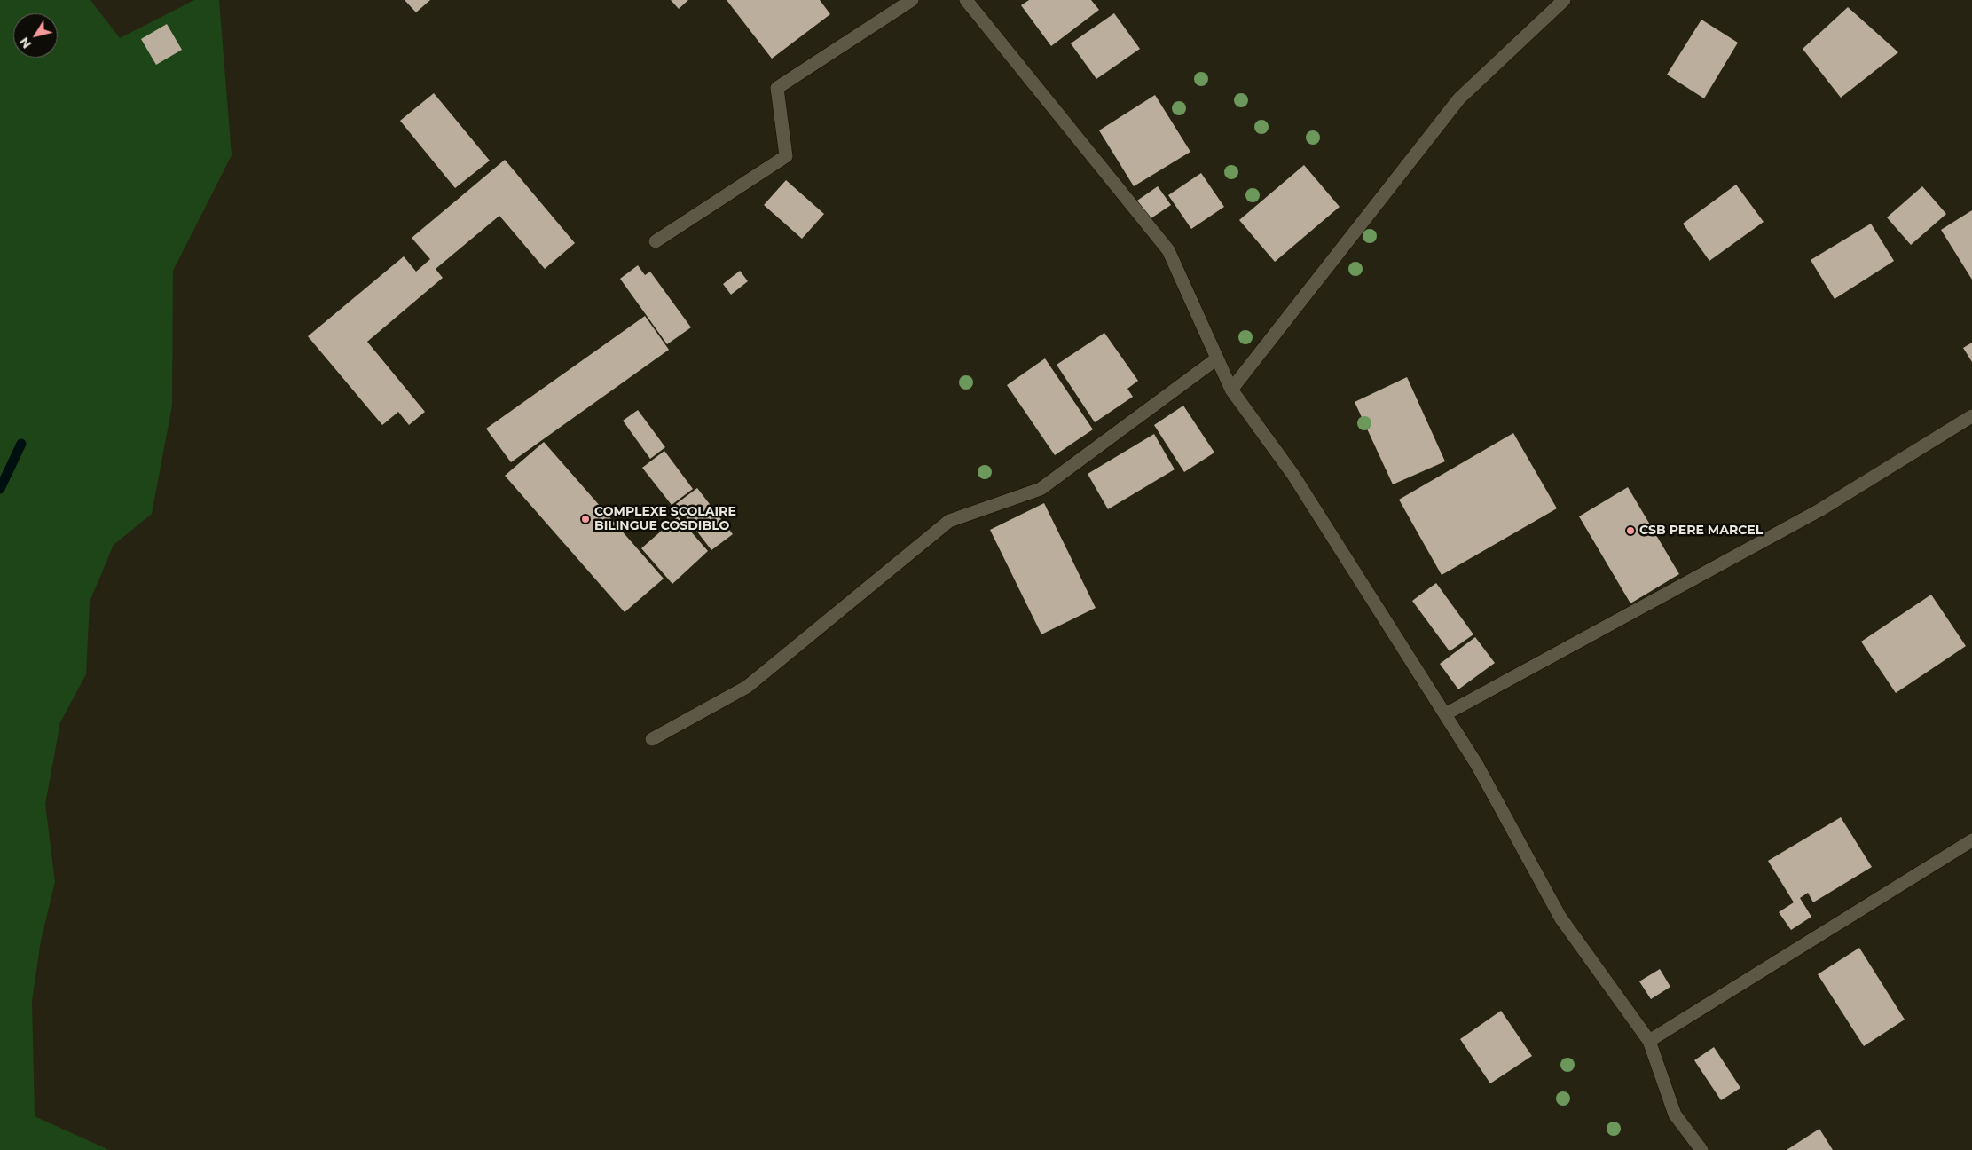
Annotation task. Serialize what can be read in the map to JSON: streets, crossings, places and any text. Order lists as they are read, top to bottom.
{
  "places": ["COMPLEXE SCOLAIRE BILINGUE COSDIBLO", "CSB PERE MARCEL"],
  "north": "bottom left"
}
